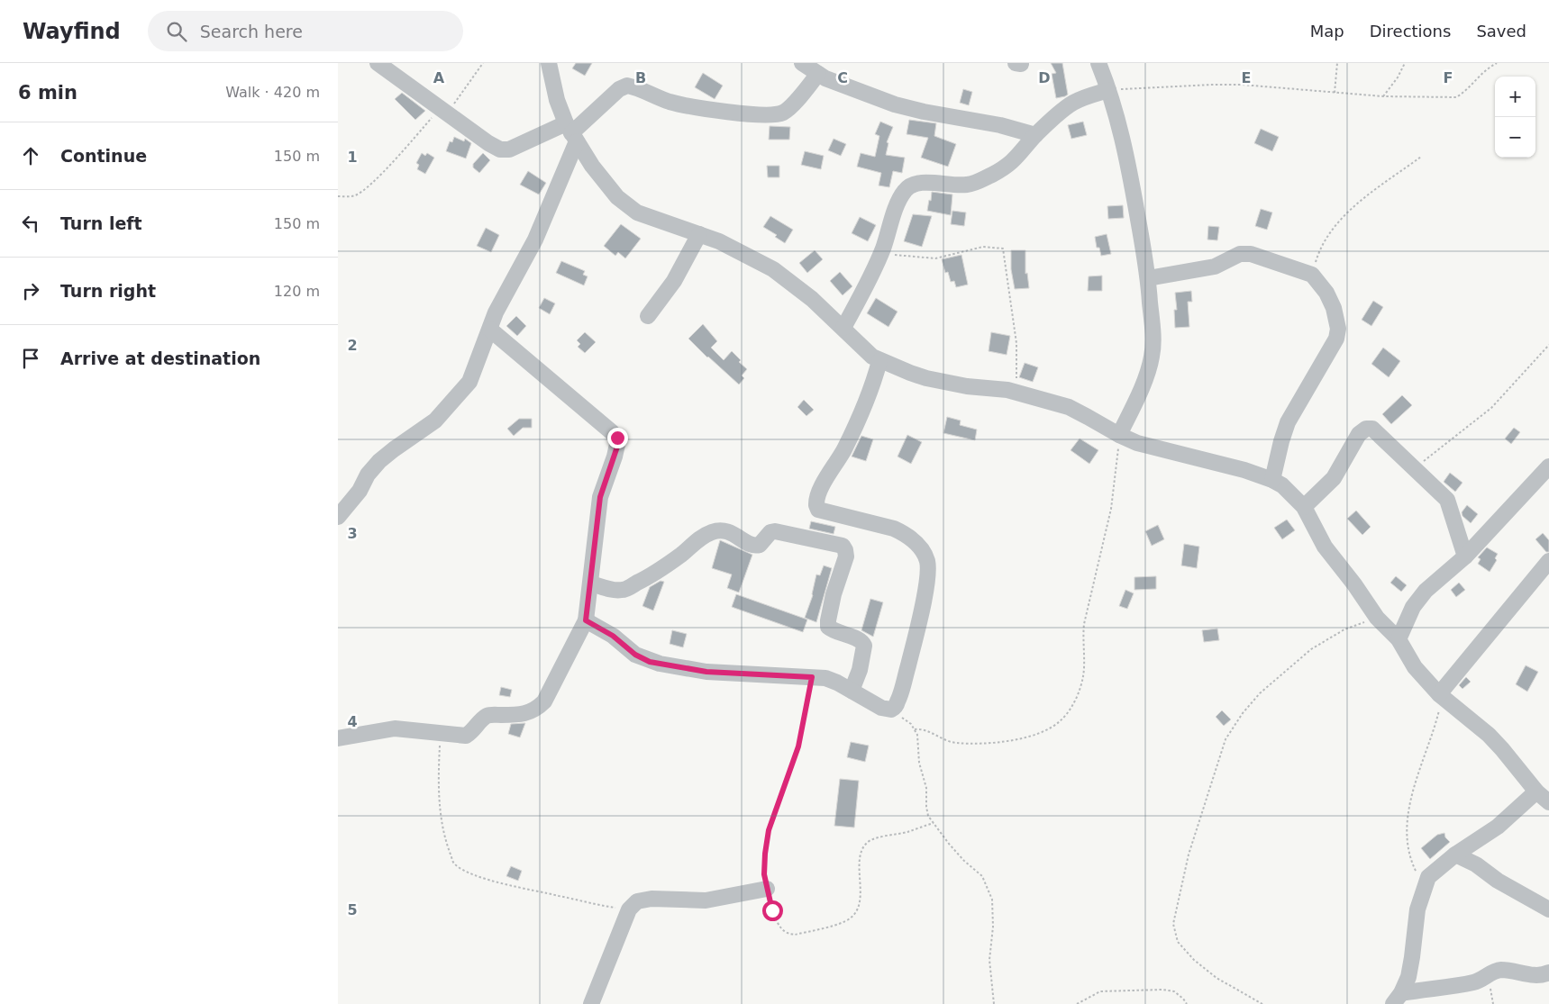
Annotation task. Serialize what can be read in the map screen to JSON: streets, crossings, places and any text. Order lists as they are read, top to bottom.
{
  "page": {
    "header": "Wayfind",
    "search": "Search here",
    "nav": ["Map", "Directions", "Saved"],
    "heading": ["6 min", "Walk · 420 m"],
    "map_buttons": ["+", "−"],
    "list": [
      ["Continue", "150 m"],
      ["Turn left", "150 m"],
      ["Turn right", "120 m"],
      "Arrive at destination"
    ]
  },
  "grid": {
    "columns": [
      "A",
      "B",
      "C",
      "D",
      "E",
      "F"
    ],
    "rows": [
      "1",
      "2",
      "3",
      "4",
      "5"
    ]
  }
}
